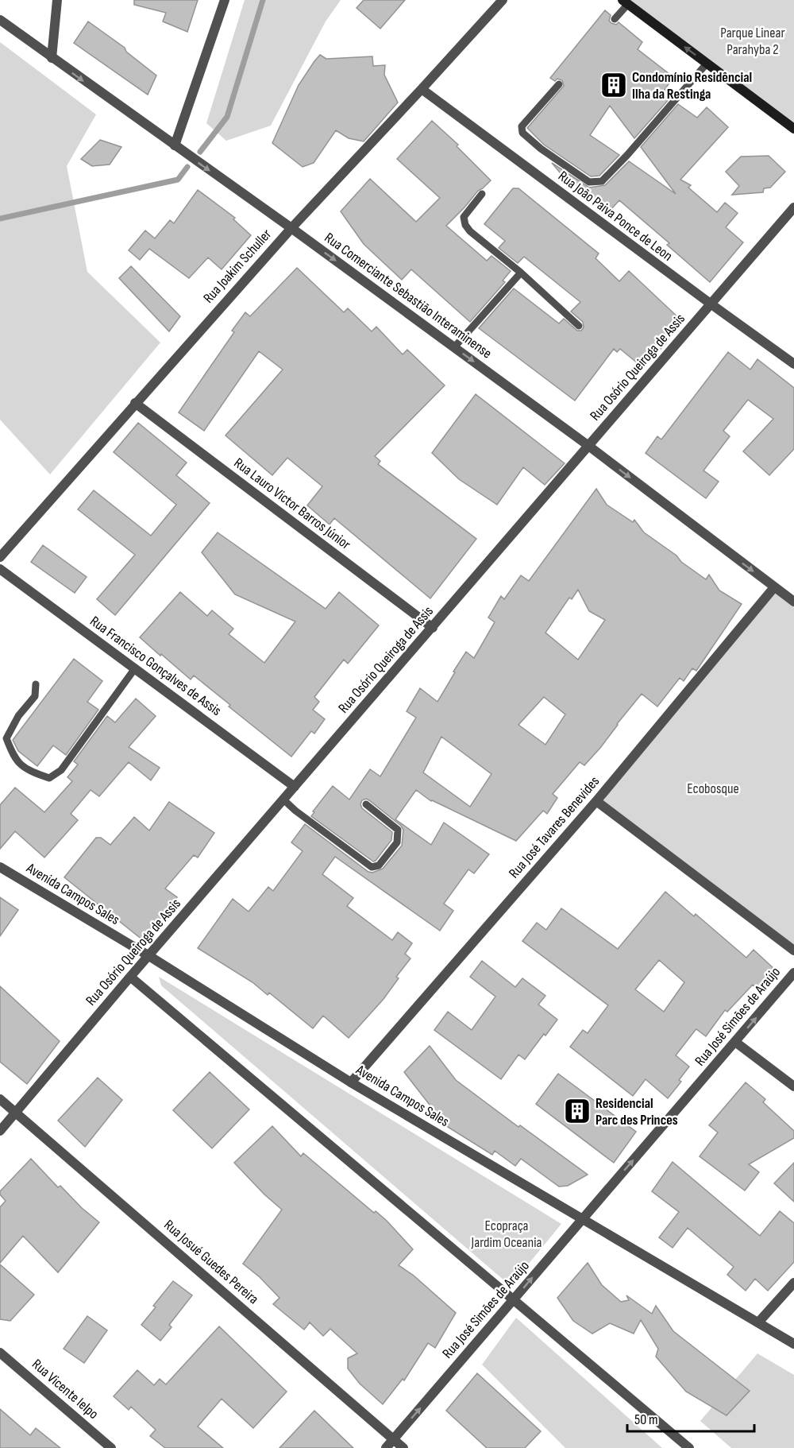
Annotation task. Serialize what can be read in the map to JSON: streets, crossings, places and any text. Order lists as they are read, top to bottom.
{
  "streets": {
    "street": [
      "Rua João Paiva Ponce de Leon",
      "Rua Joakim Schuller",
      "Rua Comerciante Sebastião Interaminense",
      "Rua Osório Queiroga de Assis",
      "Rua Lauro Victor Barros Júnior",
      "Rua Francisco Gonçalves de Assis",
      "Rua José Tavares Benevides",
      "Avenida Campos Sales",
      "Rua José Simões de Araújo",
      "Rua Josué Guedes Pereira",
      "Rua Vicente Ielpo"
    ]
  },
  "crossings": [
    ["Rua João Paiva Ponce de Leon", "Rua Joakim Schuller"],
    ["Rua João Paiva Ponce de Leon", "Rua Osório Queiroga de Assis"],
    ["Rua Joakim Schuller", "Rua Comerciante Sebastião Interaminense"],
    ["Rua Joakim Schuller", "Rua Lauro Victor Barros Júnior"],
    ["Rua Comerciante Sebastião Interaminense", "Rua Osório Queiroga de Assis"],
    ["Rua Comerciante Sebastião Interaminense", "Rua José Tavares Benevides"],
    ["Rua Osório Queiroga de Assis", "Rua Lauro Victor Barros Júnior"],
    ["Rua Osório Queiroga de Assis", "Rua Francisco Gonçalves de Assis"],
    ["Rua Osório Queiroga de Assis", "Avenida Campos Sales"],
    ["Rua Osório Queiroga de Assis", "Rua Josué Guedes Pereira"],
    ["Rua José Tavares Benevides", "Avenida Campos Sales"],
    ["Avenida Campos Sales", "Rua José Simões de Araújo"],
    ["Rua José Simões de Araújo", "Rua Josué Guedes Pereira"]
  ],
  "one_way": ["Rua Comerciante Sebastião Interaminense", "Rua José Simões de Araújo"],
  "parks": ["Parque Linear Parahyba 2", "Ecobosque", "Ecopraça Jardim Oceania"],
  "places": {
    "building": ["Condomínio Residêncial Ilha da Restinga", "Residencial Parc des Princes"]
  },
  "scale_bar": "50 m"
}
